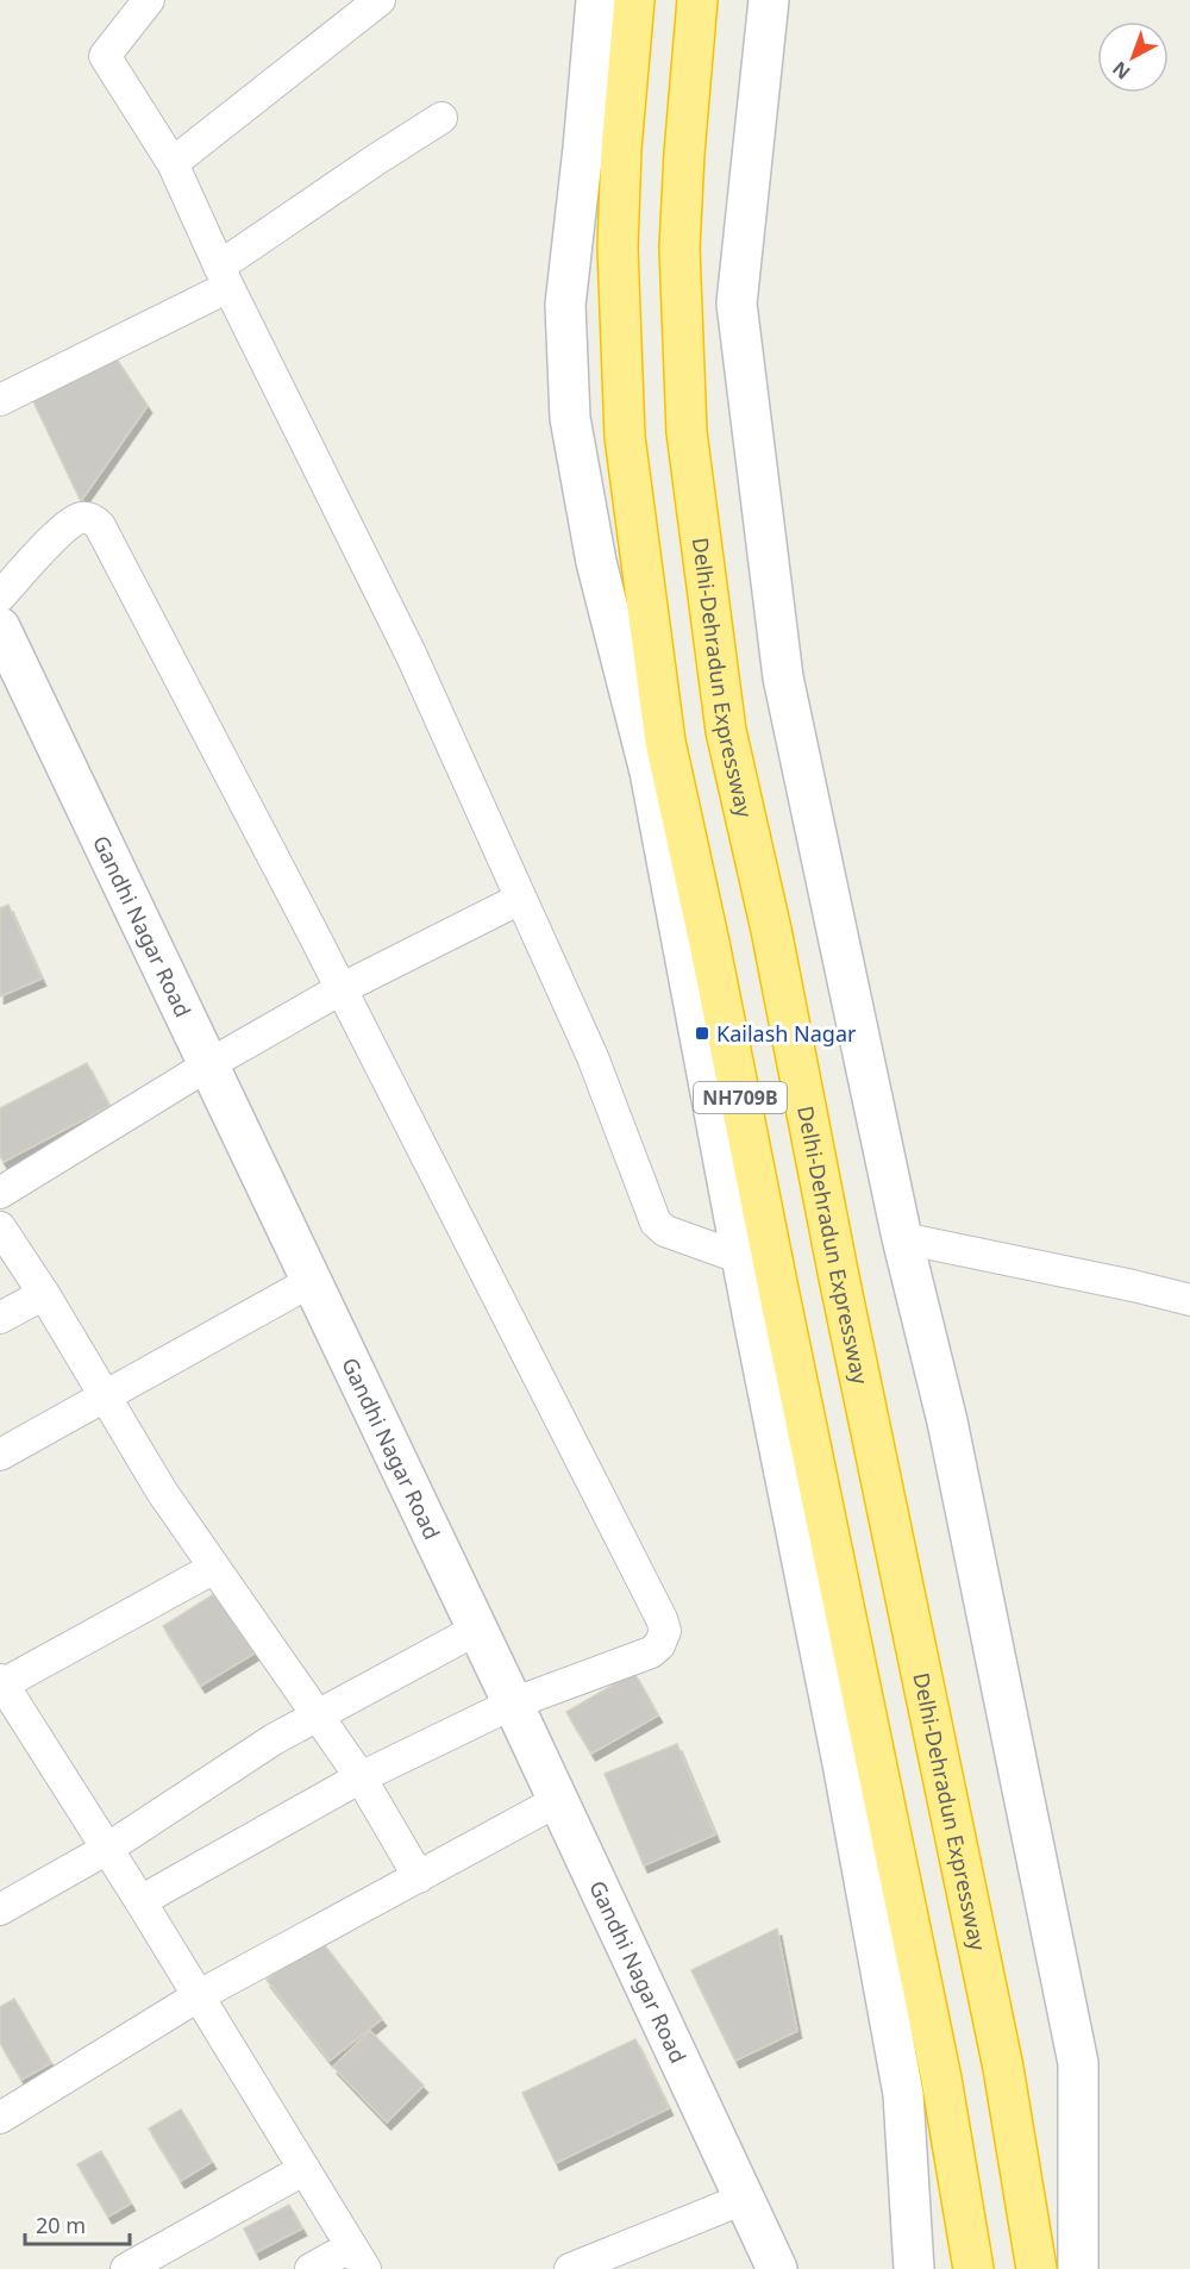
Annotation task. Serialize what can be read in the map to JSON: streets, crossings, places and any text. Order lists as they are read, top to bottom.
{
  "streets": {
    "highway": ["Delhi-Dehradun Expressway", "NH709B"],
    "street": ["Gandhi Nagar Road"]
  },
  "places": {
    "transit": ["Kailash Nagar"]
  },
  "scale_bar": "20 m",
  "north": "bottom left"
}
